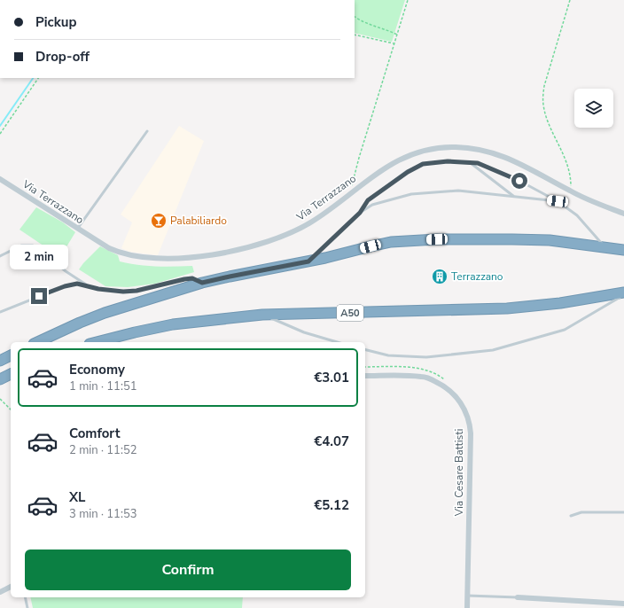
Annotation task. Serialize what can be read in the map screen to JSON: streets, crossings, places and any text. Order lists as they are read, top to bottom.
{
  "streets": {
    "highway": ["A50"],
    "street": ["Via Terrazzano", "Via Cesare Battisti"]
  },
  "places": {
    "bar": ["Palabiliardo"],
    "building": ["Terrazzano"]
  },
  "page": {
    "banner": ["Pickup", "Drop-off"],
    "bubble": "2 min",
    "list": [
      {
        "name": "Economy",
        "note": "1 min · 11:51",
        "value": "€3.01"
      },
      {
        "name": "Comfort",
        "note": "2 min · 11:52",
        "value": "€4.07"
      },
      {
        "name": "XL",
        "note": "3 min · 11:53",
        "value": "€5.12"
      }
    ],
    "buttons": "Confirm"
  }
}
